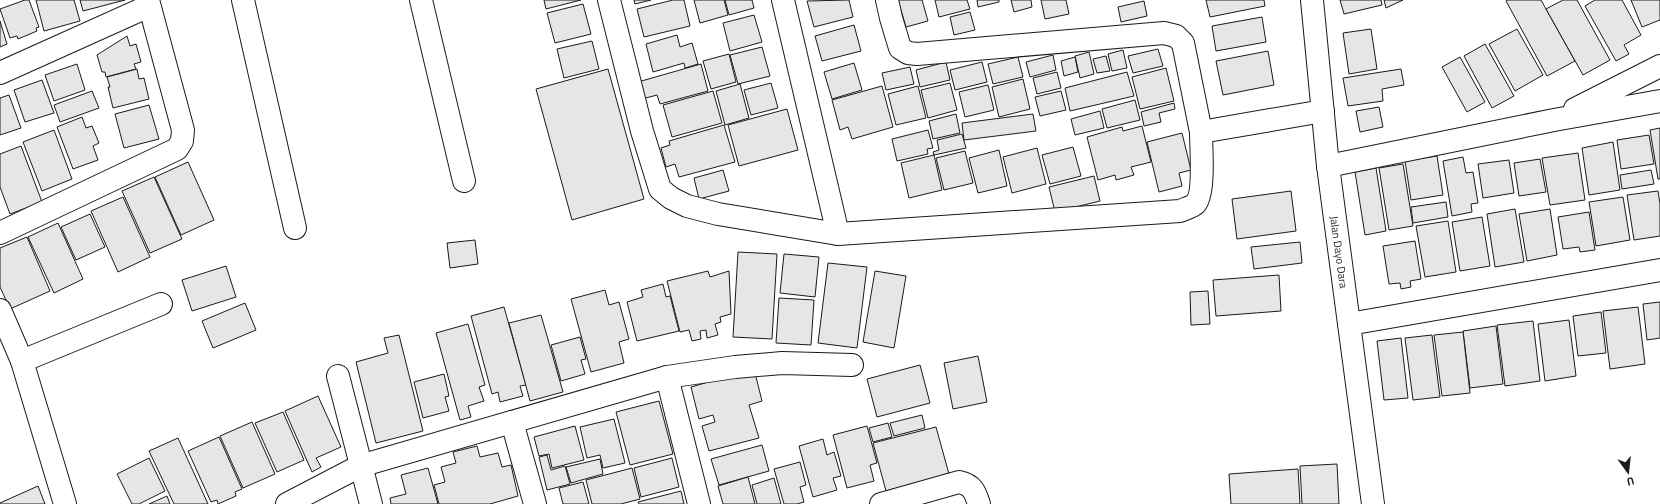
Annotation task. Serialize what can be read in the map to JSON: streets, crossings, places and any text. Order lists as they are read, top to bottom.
{
  "streets": {
    "street": ["Jalan Dayo Dara"]
  },
  "north": "bottom"
}
